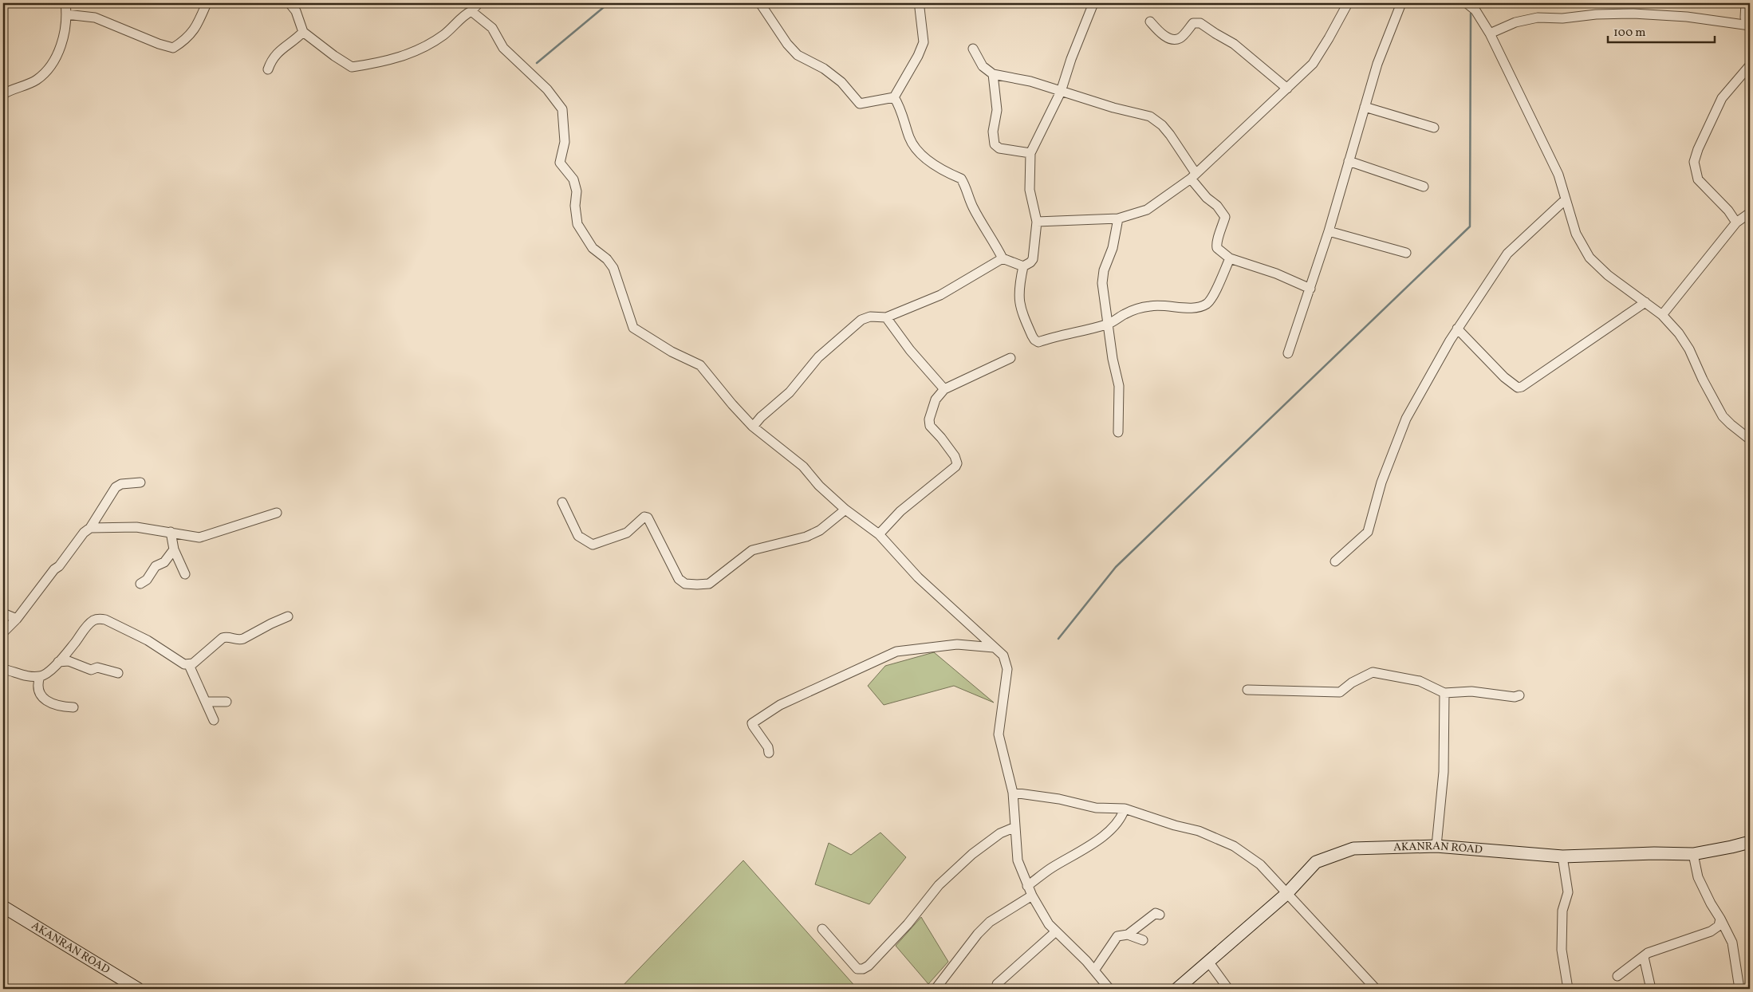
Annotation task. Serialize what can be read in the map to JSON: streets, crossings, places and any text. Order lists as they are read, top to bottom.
{
  "streets": {
    "main road": ["AKANRAN ROAD"]
  },
  "scale_bar": "100 m"
}
